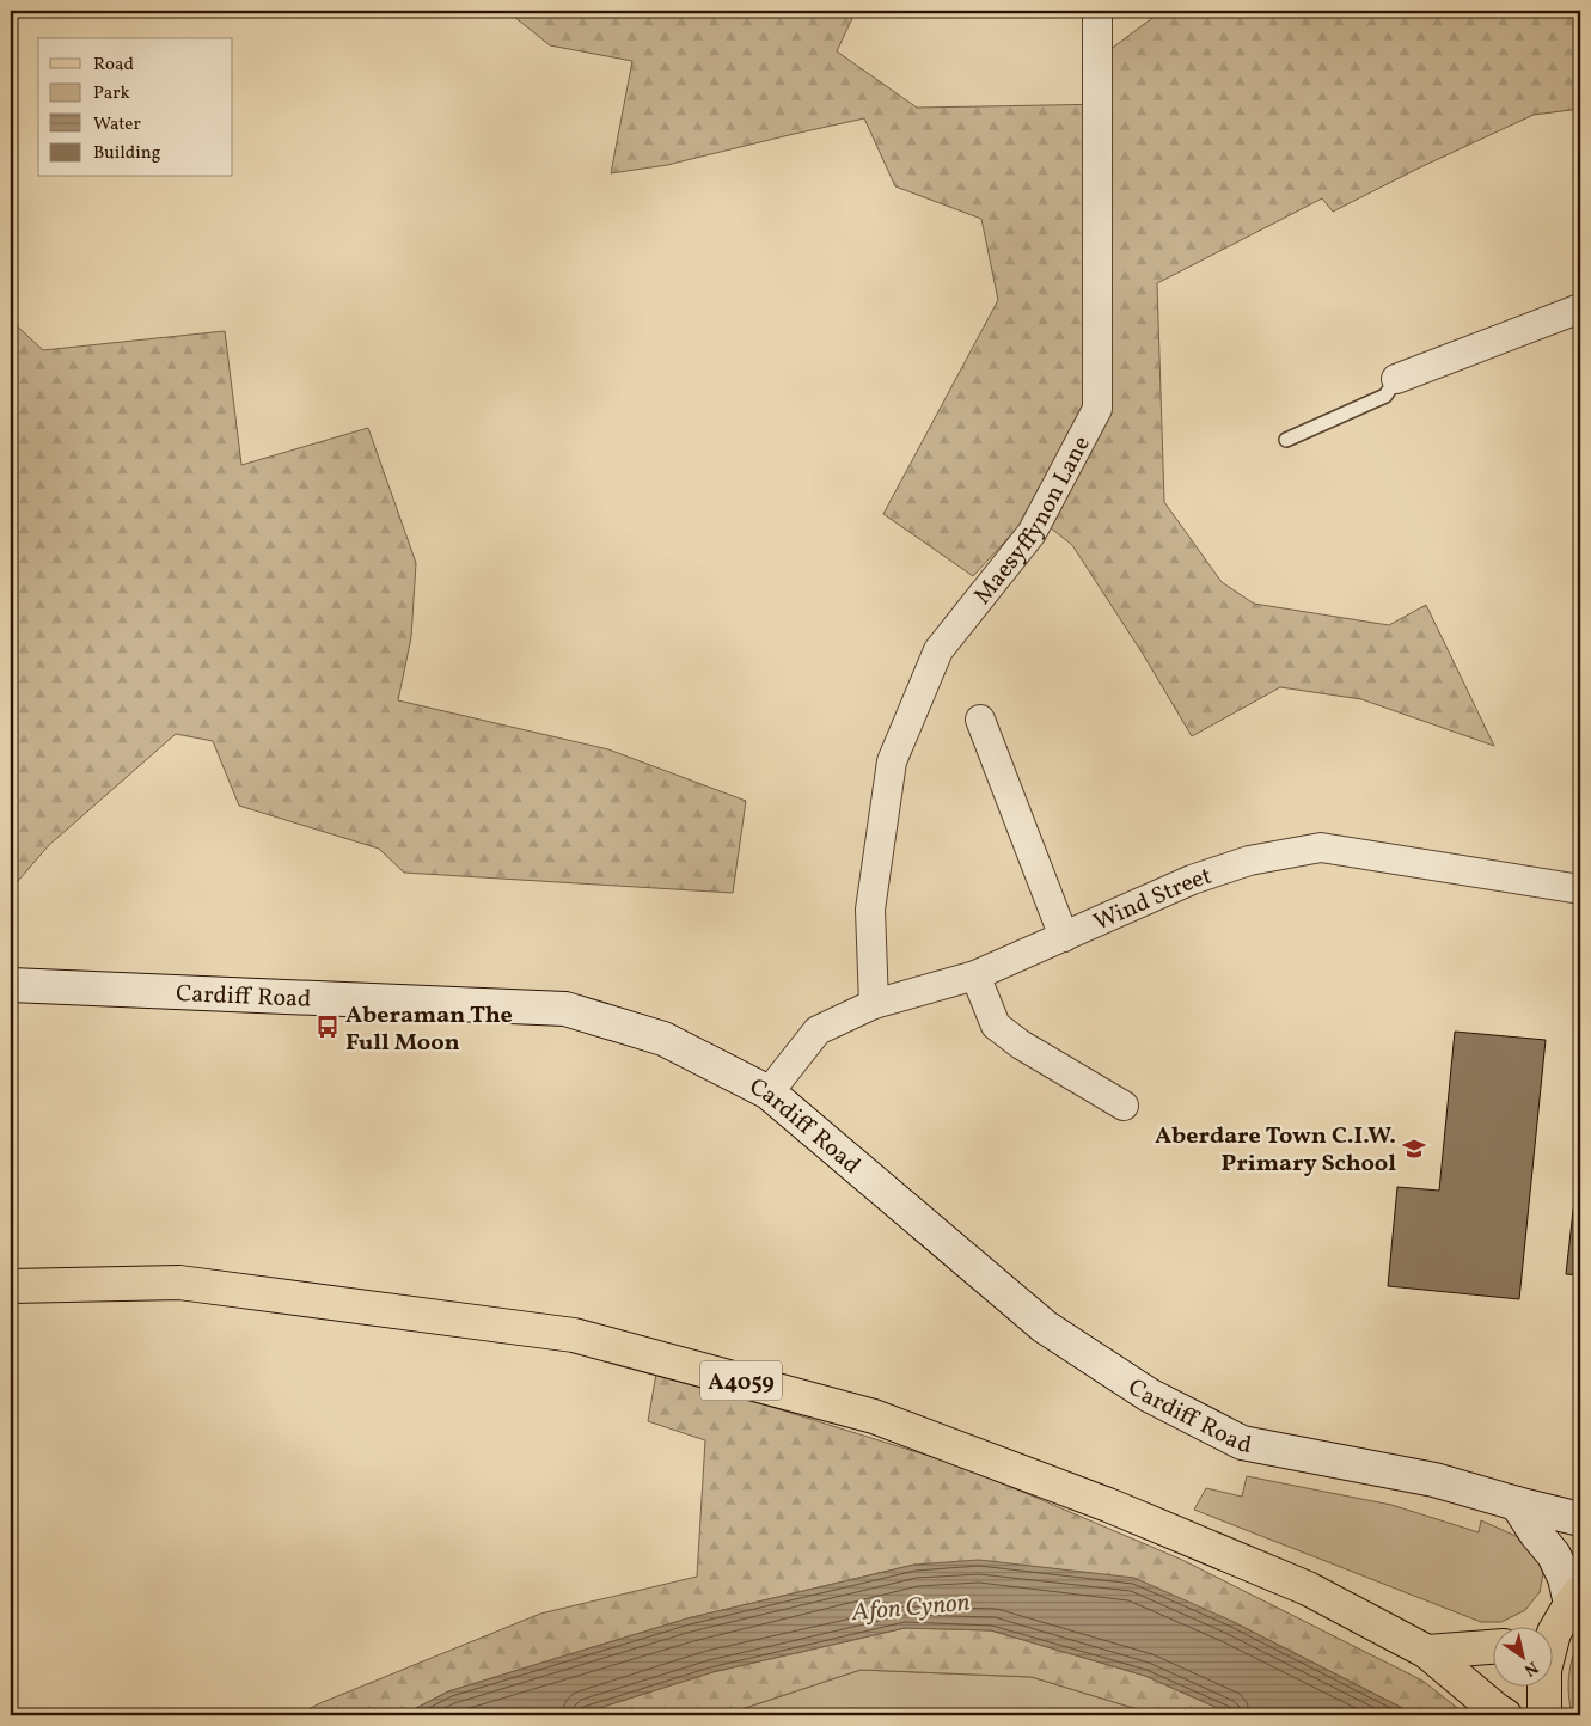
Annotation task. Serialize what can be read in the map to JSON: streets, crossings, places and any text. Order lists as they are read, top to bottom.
{
  "streets": {
    "main road": ["Cardiff Road", "A4059"],
    "street": ["Maesyffynon Lane", "Wind Street"]
  },
  "crossings": [
    ["Maesyffynon Lane", "Wind Street"],
    ["Wind Street", "Cardiff Road"]
  ],
  "water": ["Afon Cynon"],
  "places": {
    "bus stop": ["Aberaman The Full Moon"],
    "school or university": ["Aberdare Town C.I.W. Primary School"]
  },
  "legend": [
    "Road",
    "Park",
    "Water",
    "Building"
  ],
  "north": "bottom right"
}
